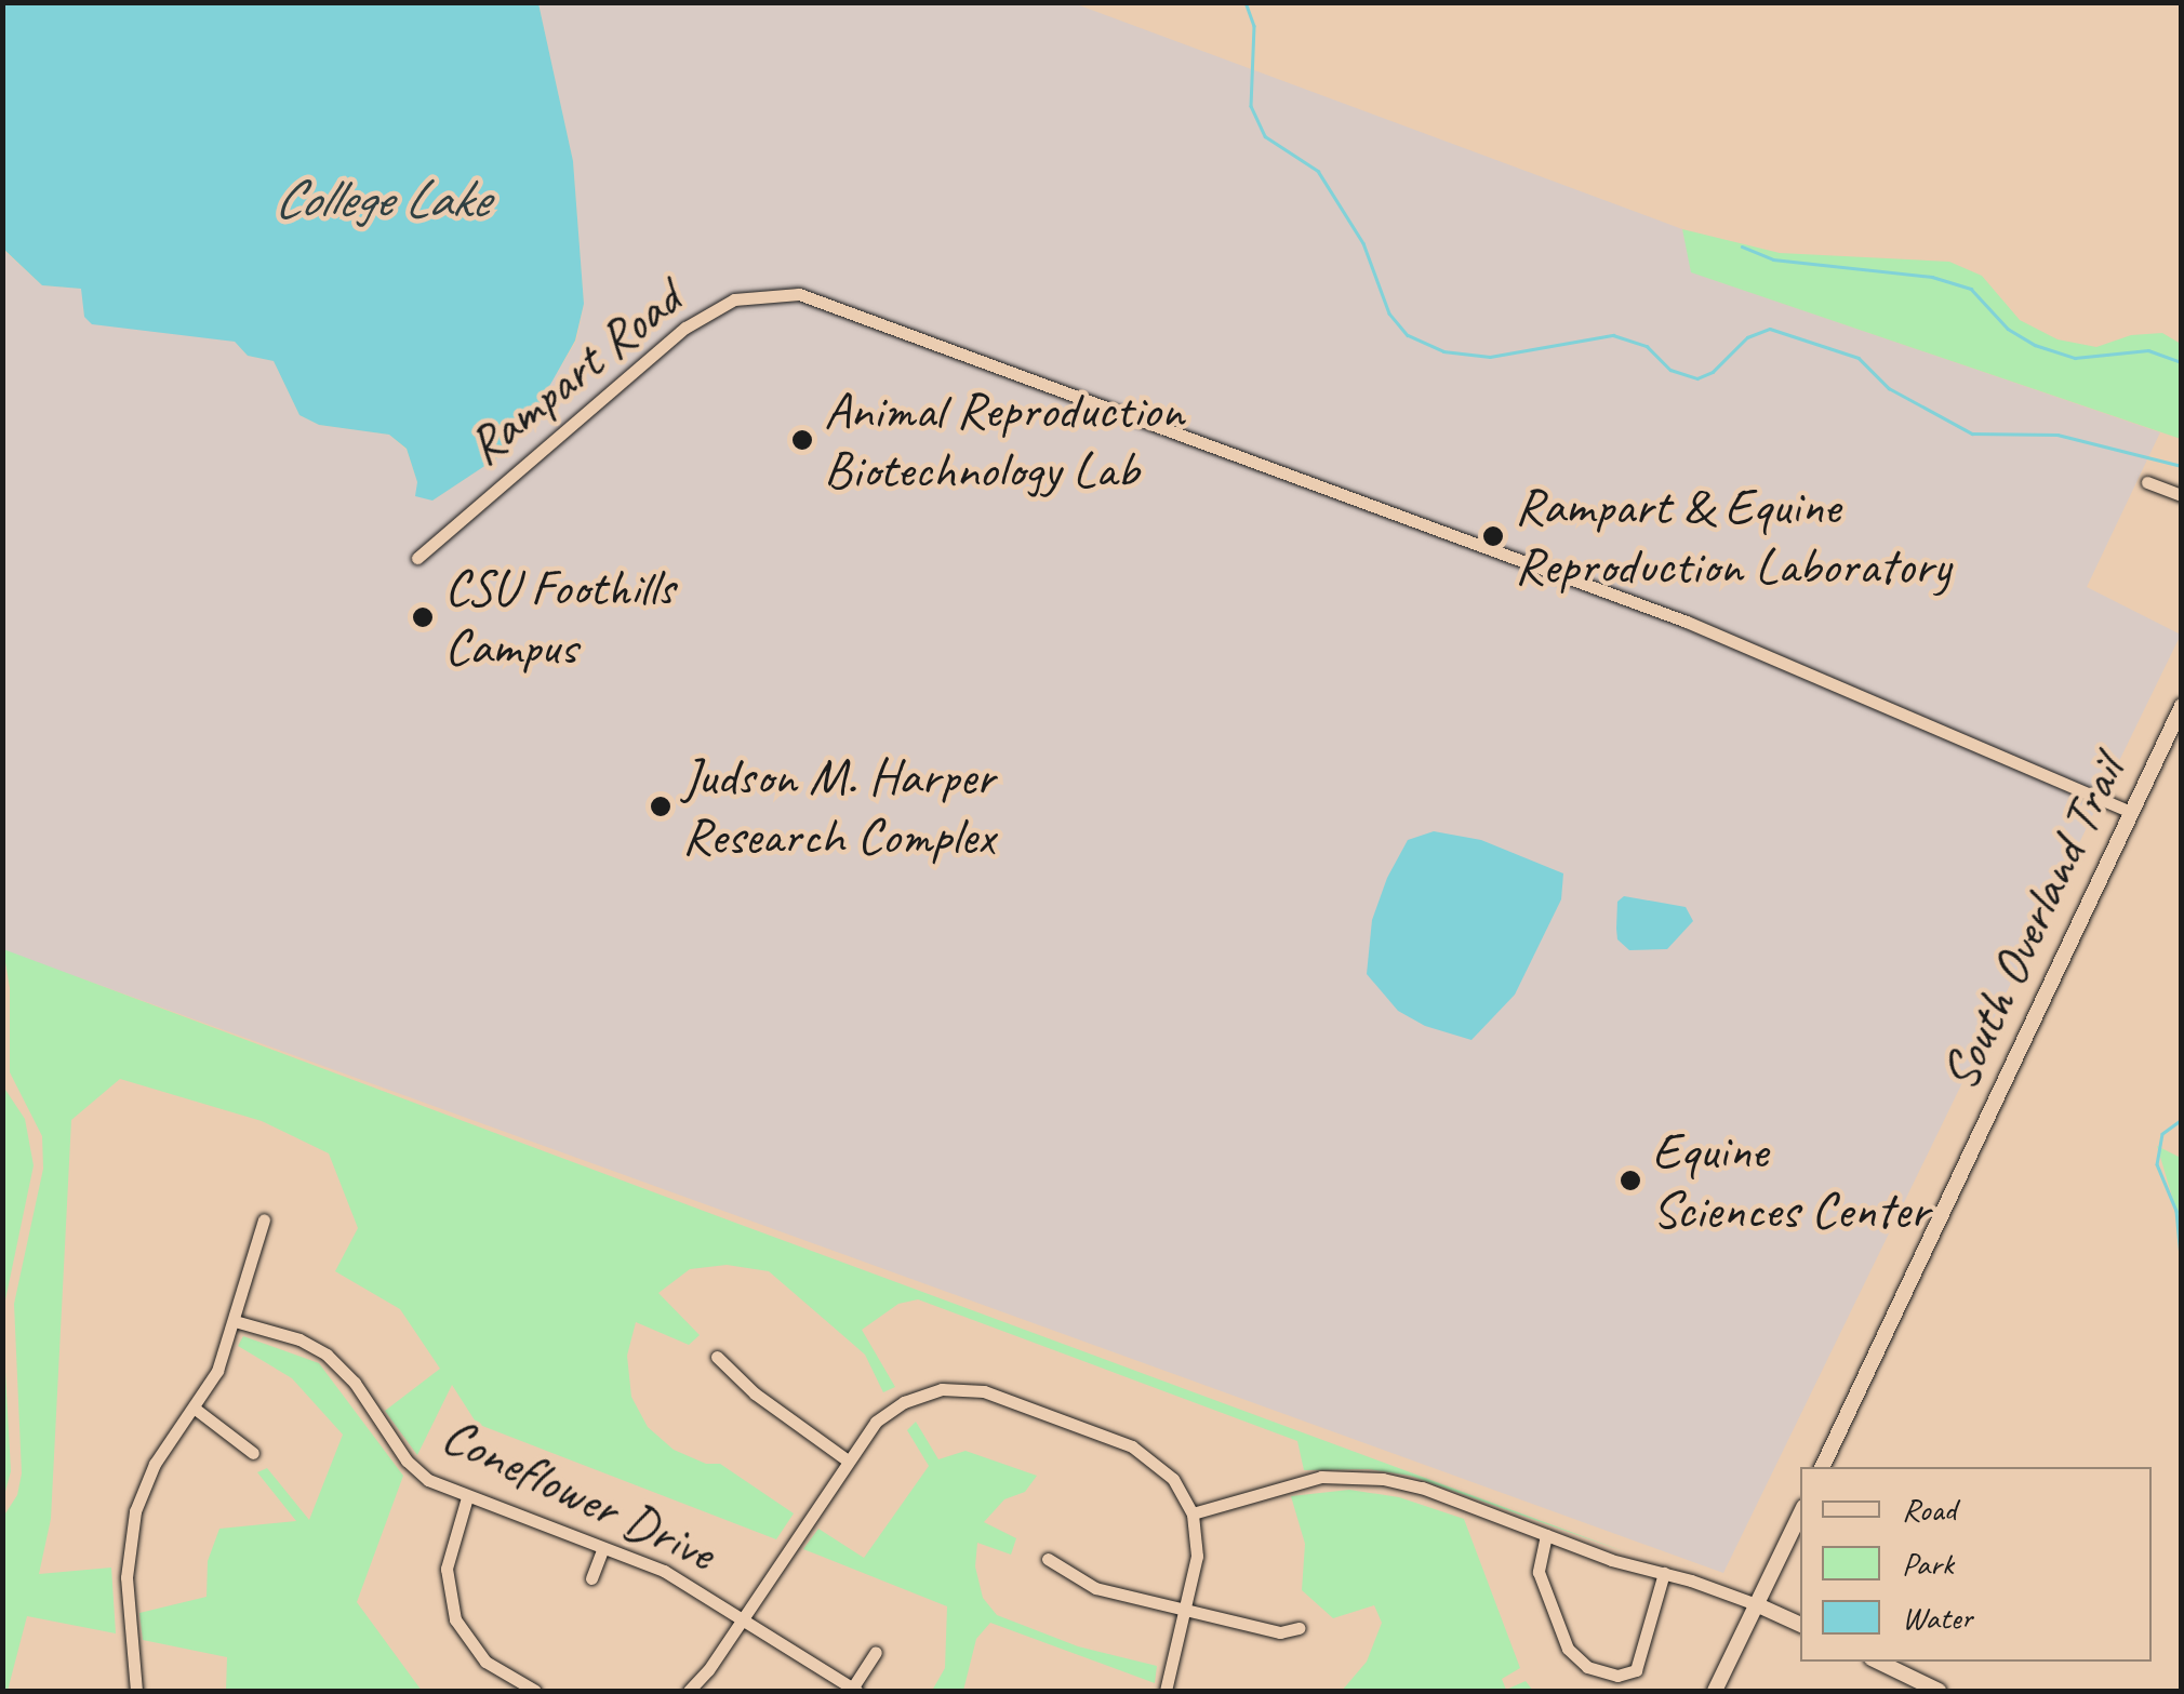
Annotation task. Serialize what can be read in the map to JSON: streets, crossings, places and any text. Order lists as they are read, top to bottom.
{
  "streets": {
    "main road": ["South Overland Trail"],
    "street": ["Rampart Road", "Coneflower Drive"]
  },
  "crossings": [
    ["Rampart Road", "South Overland Trail"]
  ],
  "water": ["College Lake"],
  "places": [
    "Animal Reproduction Biotechnology Lab",
    "Rampart & Equine Reproduction Laboratory",
    "CSU Foothills Campus",
    "Judson M. Harper Research Complex",
    "Equine Sciences Center"
  ],
  "legend": ["Road", "Park", "Water"]
}
